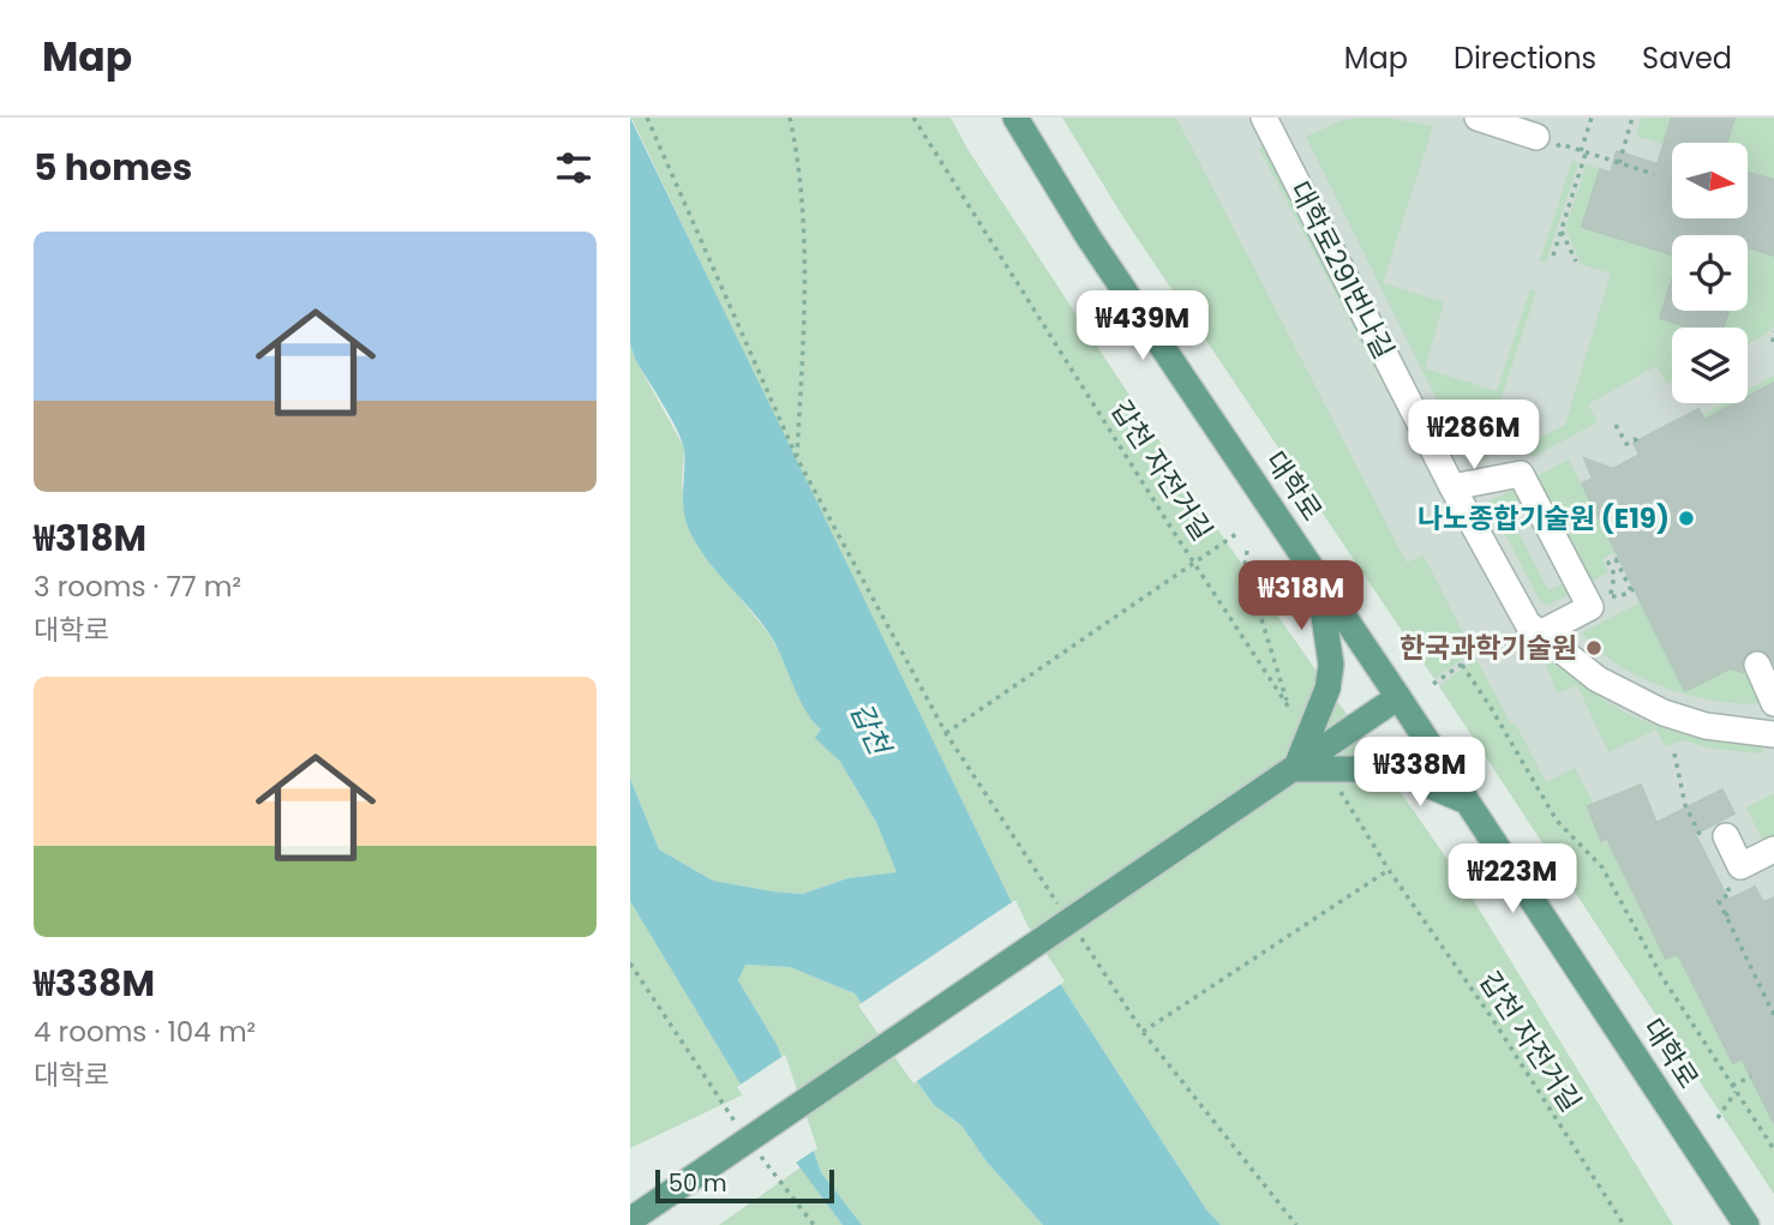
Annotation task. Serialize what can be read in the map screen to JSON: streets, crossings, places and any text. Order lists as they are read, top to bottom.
{
  "streets": {
    "main road": ["대학로"],
    "street": ["대학로291번나길"],
    "path": ["갑천 자전거길"]
  },
  "water": ["갑천"],
  "places": ["나노종합기술원 (E19)", "한국과학기술원"],
  "scale_bar": "50 m",
  "north": "right",
  "page": {
    "header": "Map",
    "nav": ["Map", "Directions", "Saved"],
    "heading": "5 homes",
    "list": [
      {
        "name": "₩318M",
        "note": "3 rooms · 77 m² · 대학로"
      },
      {
        "name": "₩338M",
        "note": "4 rooms · 104 m² · 대학로"
      }
    ],
    "price": [
      "₩439M",
      "₩286M",
      "₩318M",
      "₩338M",
      "₩223M"
    ],
    "scale": "50 m"
  }
}
